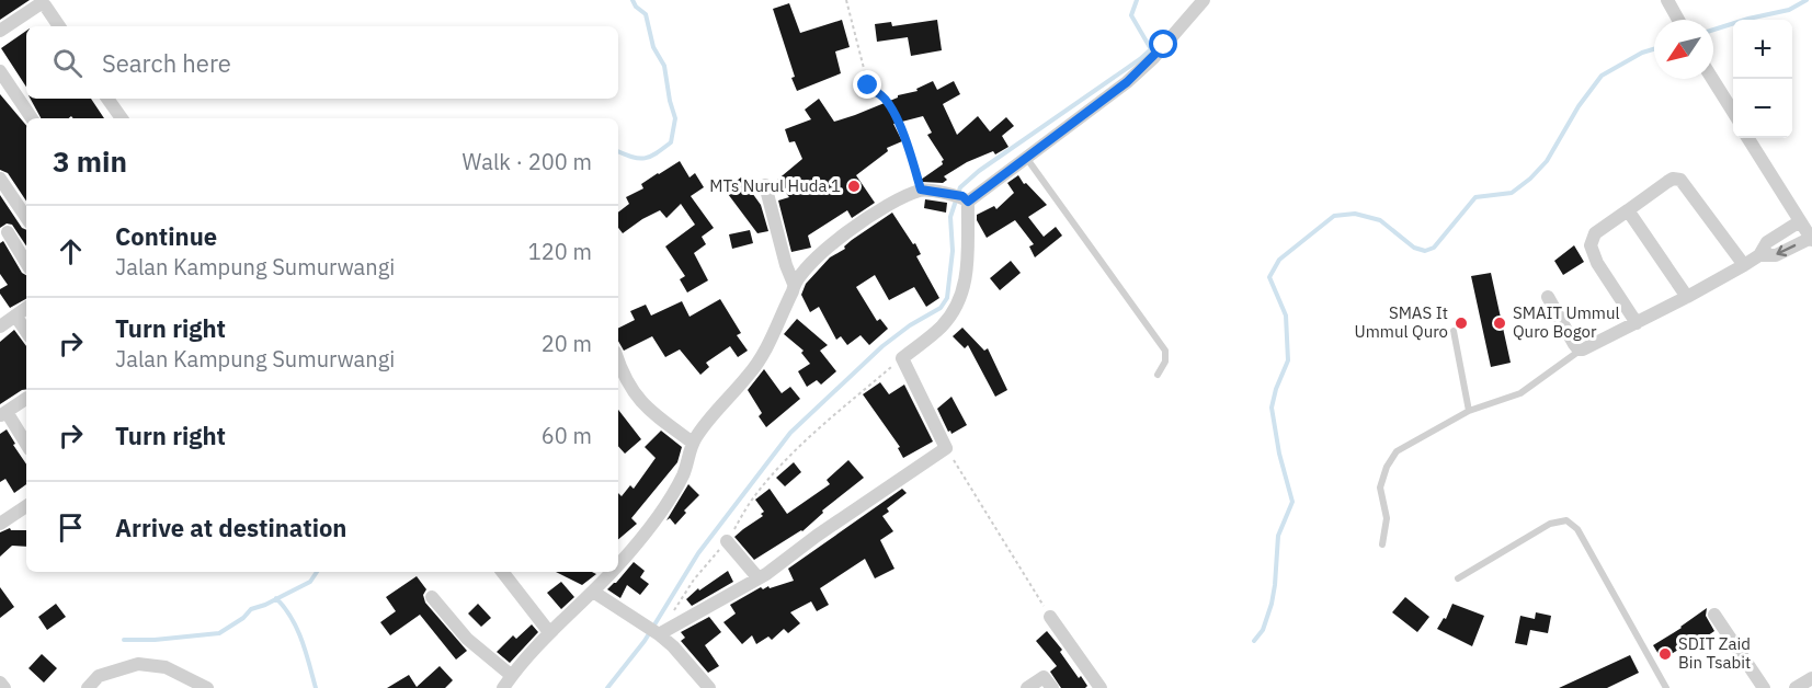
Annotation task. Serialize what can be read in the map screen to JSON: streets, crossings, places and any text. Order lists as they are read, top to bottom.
{
  "places": [
    "MTs Nurul Huda 1",
    "SMAS It Ummul Quro",
    "SMAIT Ummul Quro Bogor",
    "SDIT Zaid Bin Tsabit"
  ],
  "north": "bottom left",
  "page": {
    "map_buttons": ["+", "−"],
    "search": "Search here",
    "heading": ["3 min", "Walk · 200 m"],
    "list": [
      ["Continue", "Jalan Kampung Sumurwangi", "120 m"],
      ["Turn right", "Jalan Kampung Sumurwangi", "20 m"],
      ["Turn right", "60 m"],
      "Arrive at destination"
    ]
  }
}
